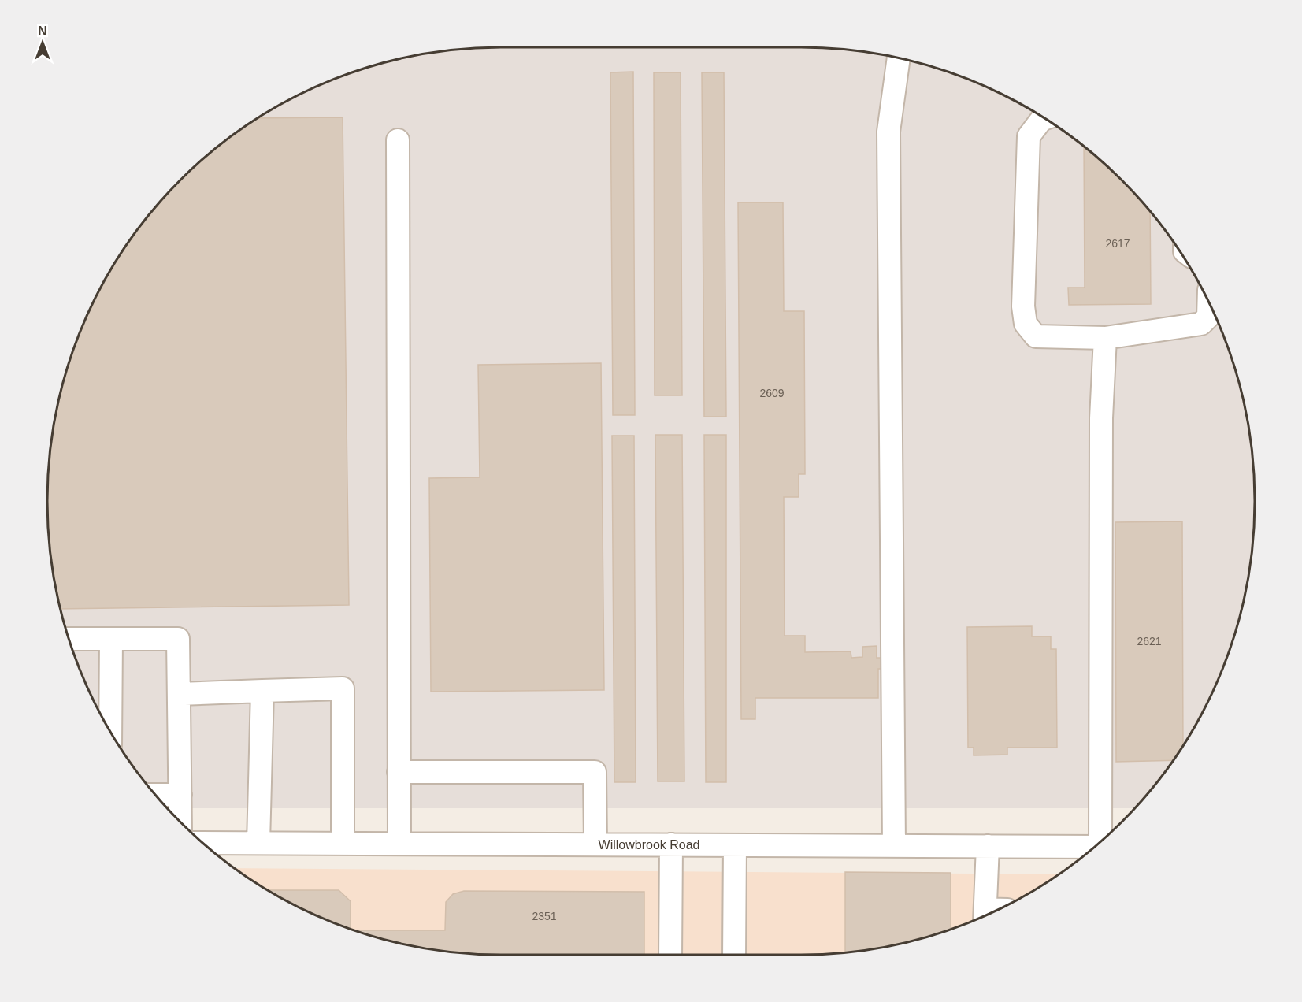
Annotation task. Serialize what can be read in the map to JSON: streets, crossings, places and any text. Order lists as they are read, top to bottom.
{
  "streets": {
    "street": ["Willowbrook Road"]
  },
  "house_numbers": [
    "2617",
    "2609",
    "2621",
    "2351"
  ],
  "north": "top"
}
